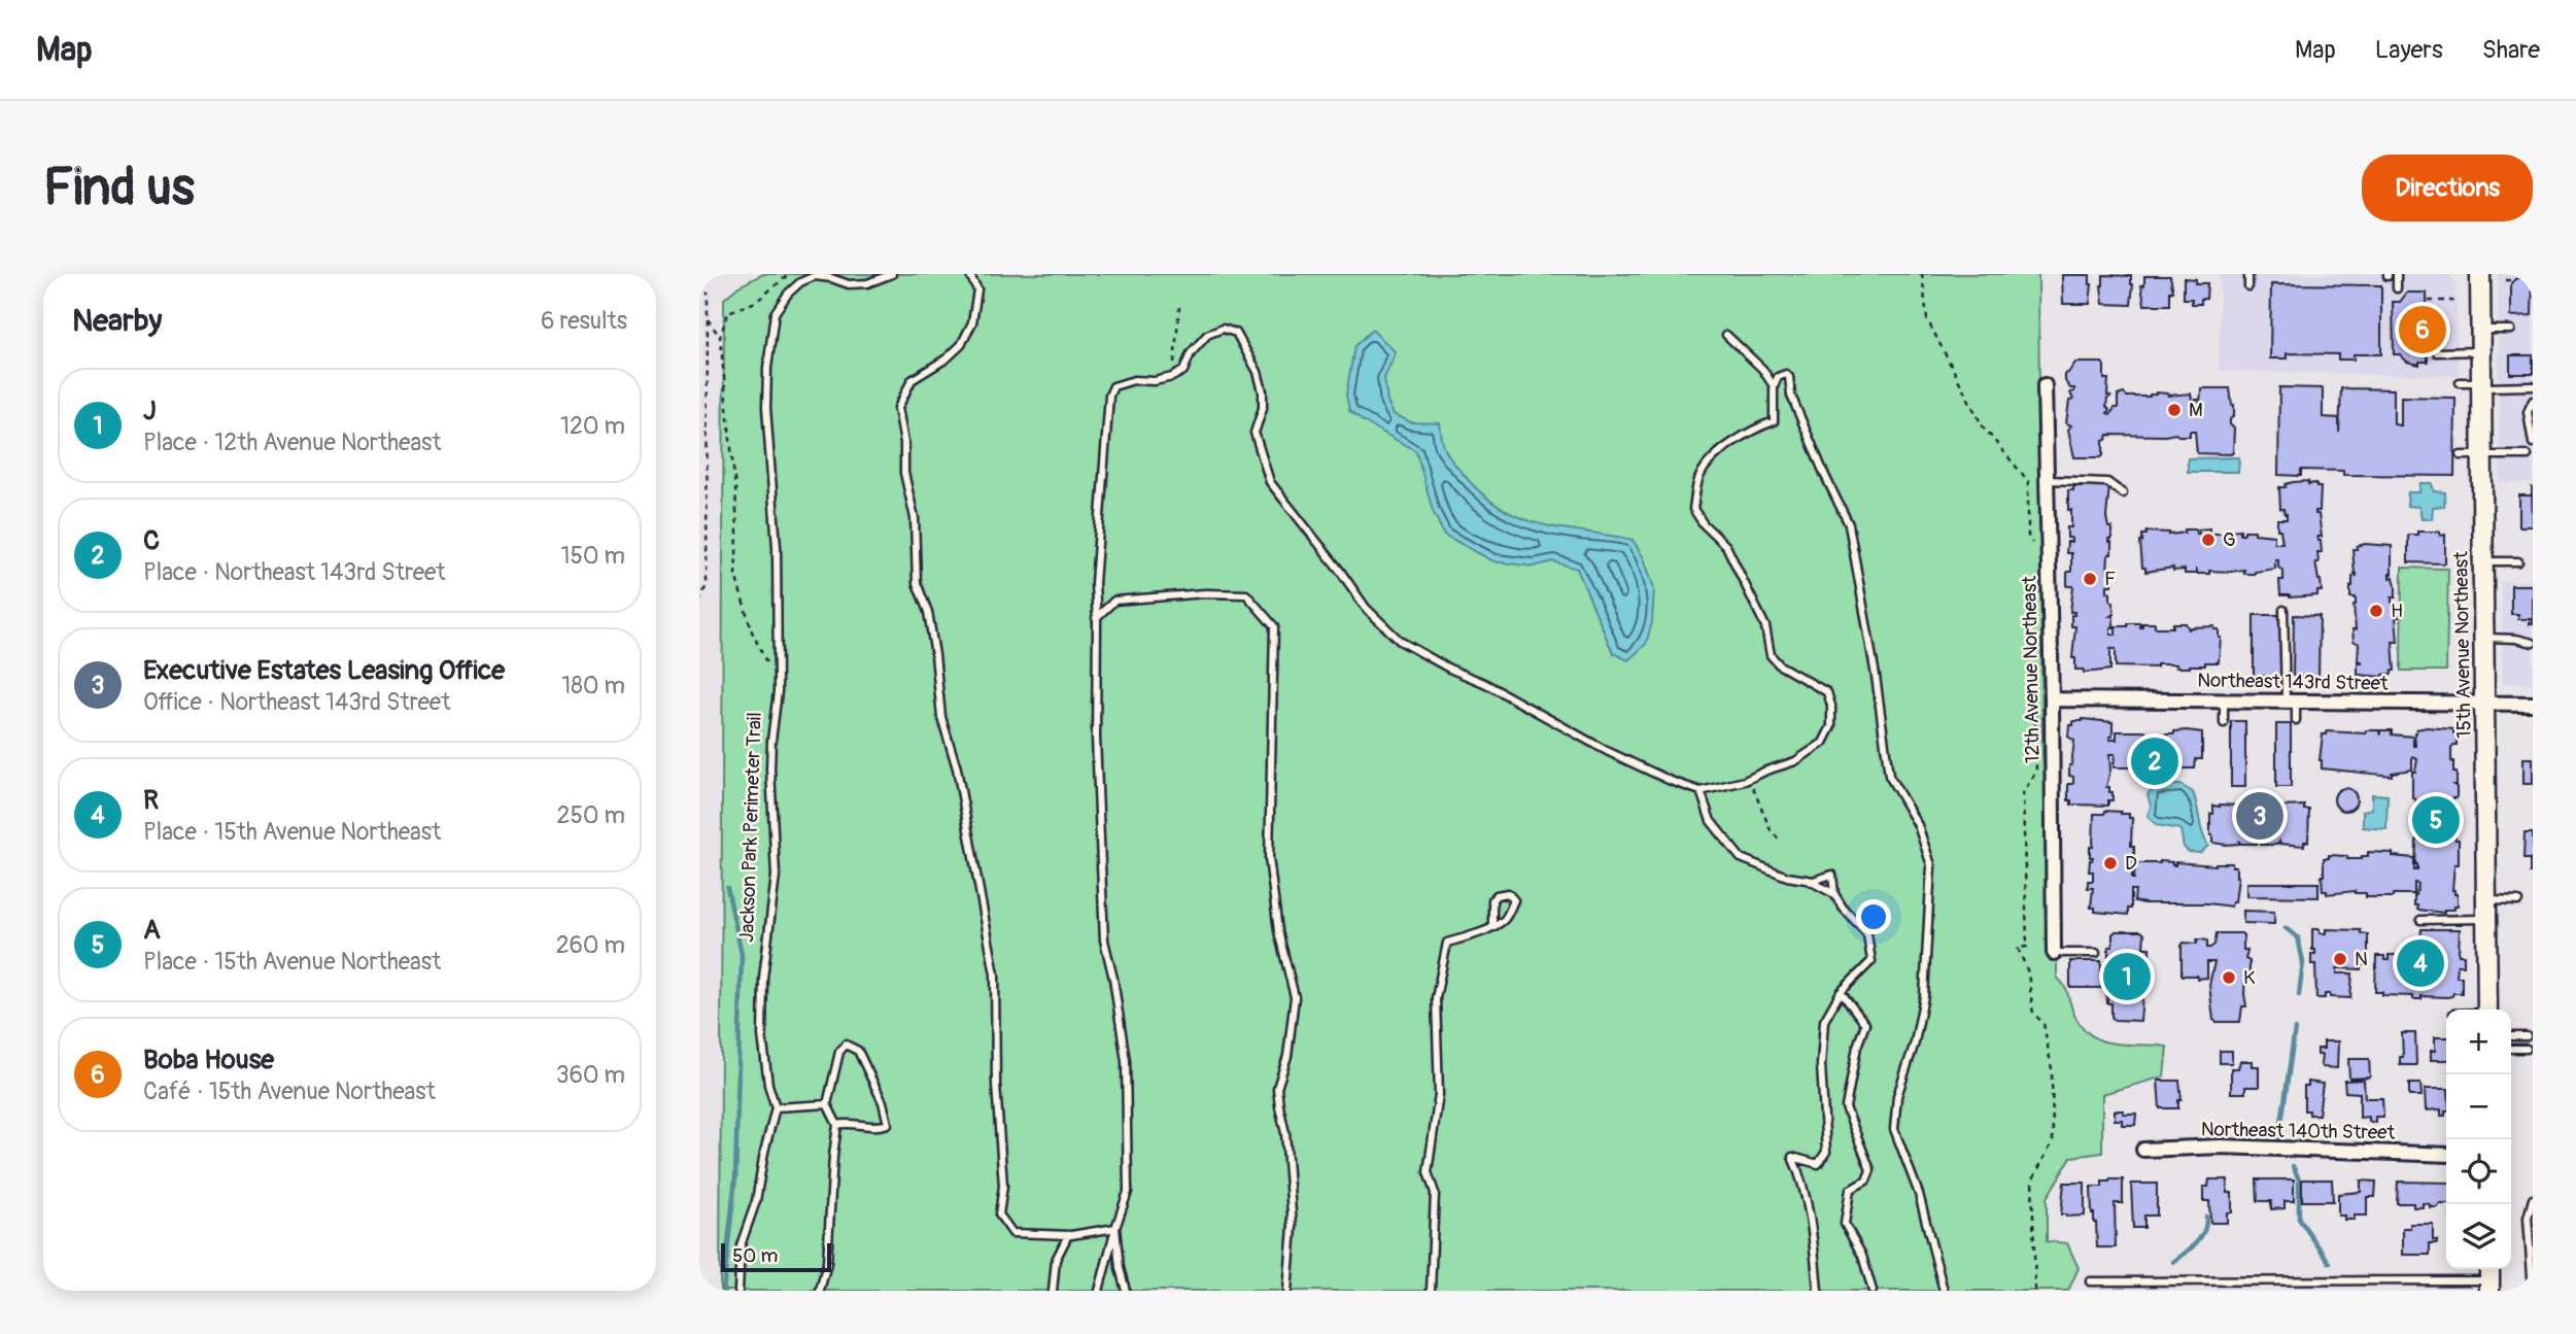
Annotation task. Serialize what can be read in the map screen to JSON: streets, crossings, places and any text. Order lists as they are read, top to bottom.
{
  "streets": {
    "main road": ["15th Avenue Northeast"],
    "street": ["12th Avenue Northeast", "Northeast 143rd Street", "Northeast 140th Street"]
  },
  "crossings": [
    ["15th Avenue Northeast", "Northeast 143rd Street"],
    ["12th Avenue Northeast", "Northeast 143rd Street"]
  ],
  "places": [
    "M",
    "G",
    "F",
    "H",
    "D",
    "N",
    "K"
  ],
  "scale_bar": "50 m",
  "page": {
    "header": "Map",
    "nav": ["Map", "Layers", "Share"],
    "buttons": "Directions",
    "title": "Find us",
    "heading": ["Nearby", "6 results"],
    "pins": [
      "6",
      "2",
      "3",
      "5",
      "4",
      "1"
    ],
    "list": [
      {
        "mark": "1",
        "name": "J",
        "note": "Place · 12th Avenue Northeast",
        "value": "120 m"
      },
      {
        "mark": "2",
        "name": "C",
        "note": "Place · Northeast 143rd Street",
        "value": "150 m"
      },
      {
        "mark": "3",
        "name": "Executive Estates Leasing Office",
        "note": "Office · Northeast 143rd Street",
        "value": "180 m"
      },
      {
        "mark": "4",
        "name": "R",
        "note": "Place · 15th Avenue Northeast",
        "value": "250 m"
      },
      {
        "mark": "5",
        "name": "A",
        "note": "Place · 15th Avenue Northeast",
        "value": "260 m"
      },
      {
        "mark": "6",
        "name": "Boba House",
        "note": "Café · 15th Avenue Northeast",
        "value": "360 m"
      }
    ],
    "map_buttons": ["+", "−"],
    "scale": "50 m"
  }
}
